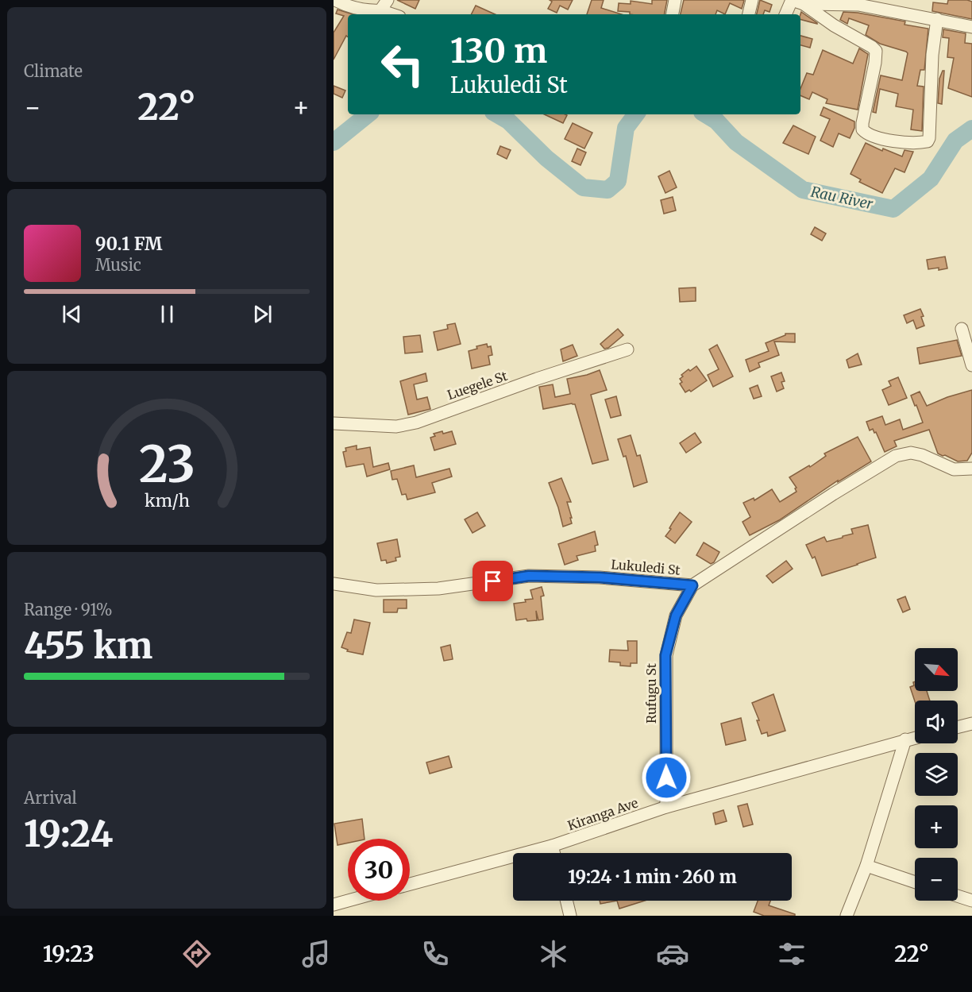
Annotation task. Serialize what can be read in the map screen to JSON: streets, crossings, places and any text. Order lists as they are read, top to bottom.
{
  "streets": {
    "street": [
      "Luegele St",
      "Lukuledi St",
      "Rufugu St",
      "Kiranga Ave"
    ]
  },
  "crossings": [
    ["Lukuledi St", "Rufugu St"],
    ["Rufugu St", "Kiranga Ave"]
  ],
  "water": ["Rau River"],
  "north": "bottom right",
  "page": {
    "tile": [
      "Climate",
      ["Range · 91%", "455 km"],
      ["Arrival", "19:24"]
    ],
    "turn": ["130 m", "Lukuledi St"],
    "heat": ["−", "22°", "+"],
    "song": ["90.1 FM", "Music"],
    "map_buttons": ["+", "−"],
    "limit": "30",
    "trip": "19:24 · 1 min · 260 m",
    "tabs": ["19:23", "22°"],
    "gauge": ["23", "km/h"]
  }
}
